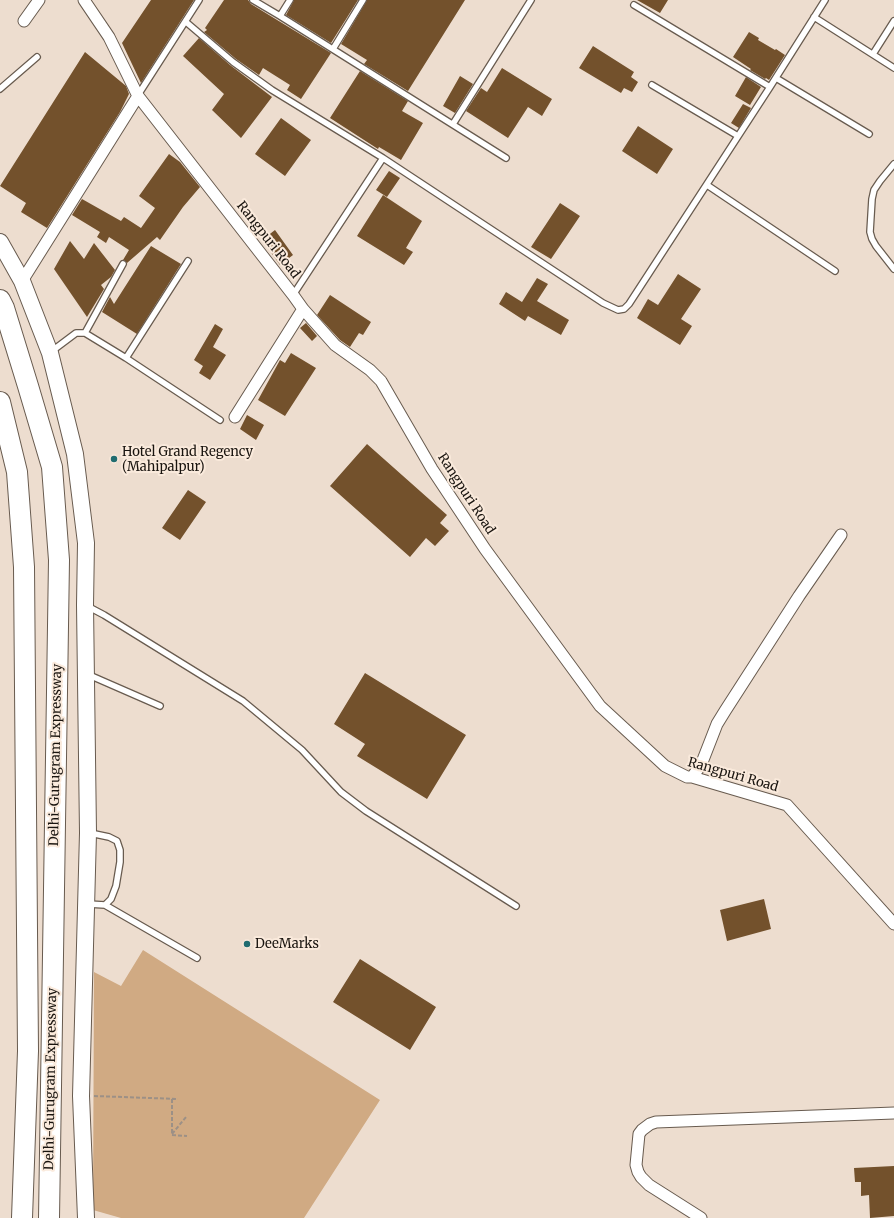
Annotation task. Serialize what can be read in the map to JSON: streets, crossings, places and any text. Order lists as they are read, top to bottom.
{
  "streets": {
    "highway": ["Delhi-Gurugram Expressway"],
    "street": ["Rangpuri Road"]
  },
  "places": ["Hotel Grand Regency (Mahipalpur)", "DeeMarks"]
}
